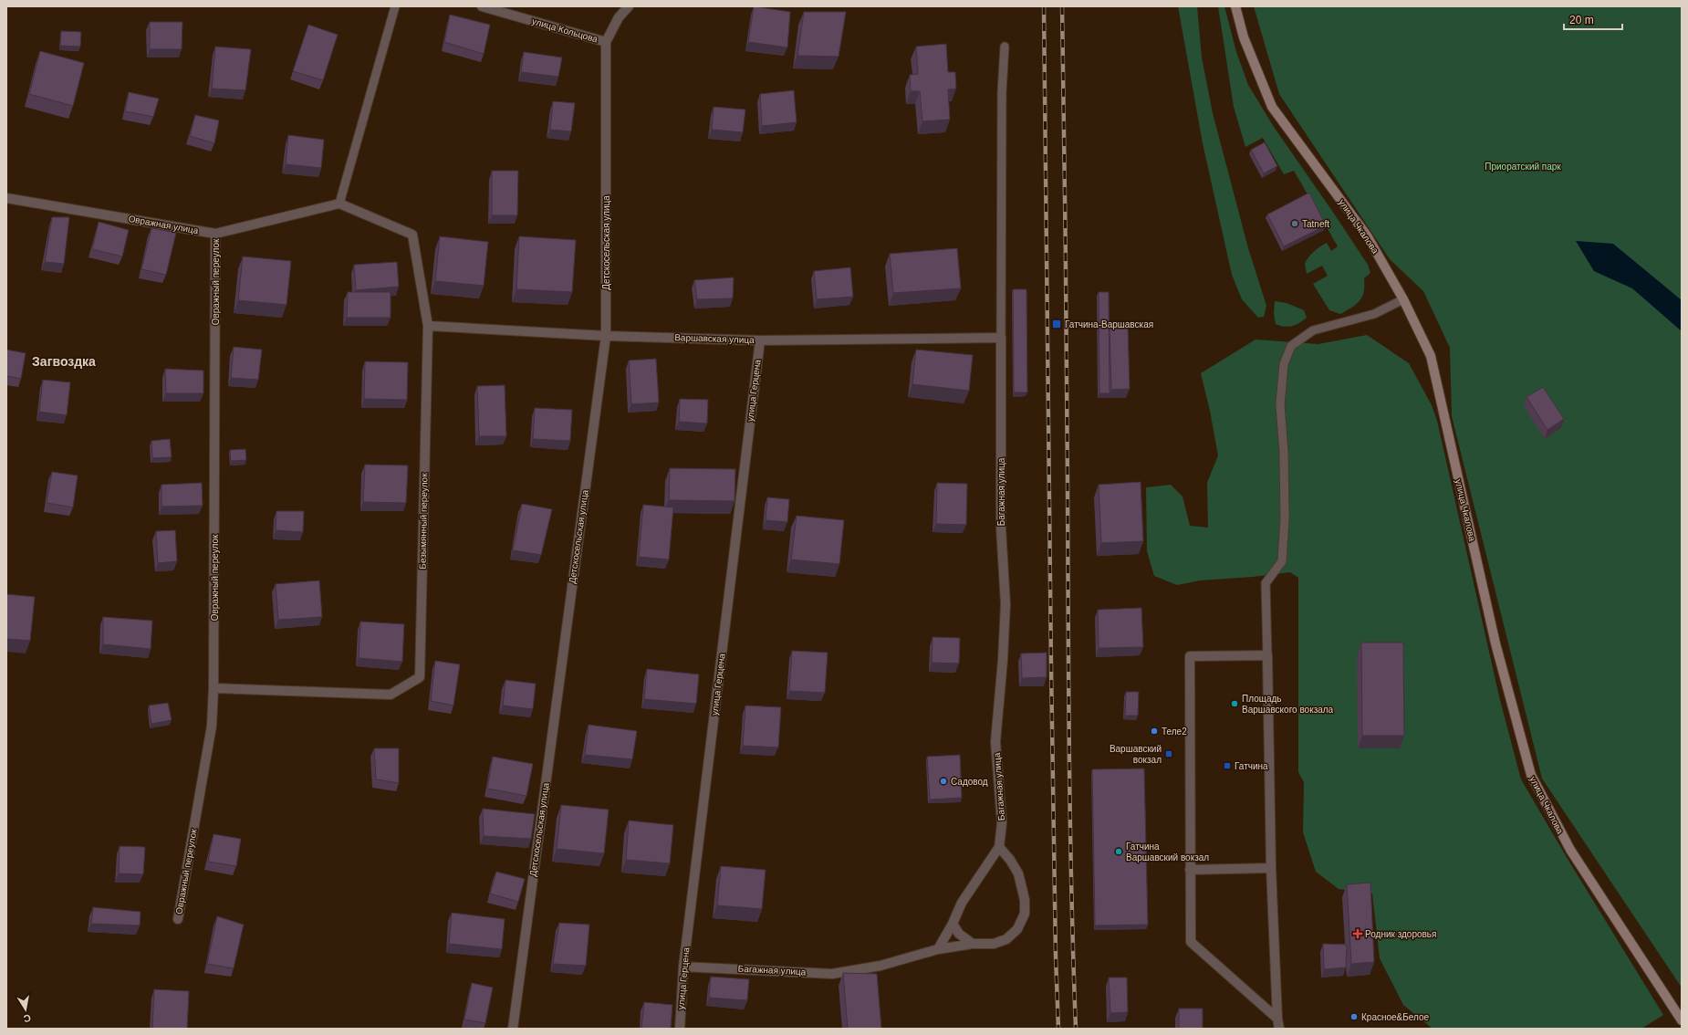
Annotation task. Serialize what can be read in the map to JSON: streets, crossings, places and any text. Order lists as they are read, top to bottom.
{
  "streets": {
    "main road": ["улица Чкалова"],
    "street": [
      "улица Кольцова",
      "Овражная улица",
      "Детскосельская улица",
      "Овражный переулок",
      "Варшавская улица",
      "улица Герцена",
      "Багажная улица",
      "Безымянный переулок"
    ]
  },
  "crossings": [
    ["улица Кольцова", "Детскосельская улица"],
    ["Овражная улица", "Овражный переулок"],
    ["Овражная улица", "Безымянный переулок"],
    ["Детскосельская улица", "Варшавская улица"],
    ["Овражный переулок", "Безымянный переулок"],
    ["Варшавская улица", "улица Герцена"],
    ["Варшавская улица", "Багажная улица"],
    ["Варшавская улица", "Безымянный переулок"],
    ["улица Герцена", "Багажная улица"]
  ],
  "districts": ["Загвоздка"],
  "parks": ["Приоратский парк"],
  "places": {
    "other": [
      "Tatneft",
      "Площадь Варшавского вокзала",
      "Теле2",
      "Садовод",
      "Гатчина Варшавский вокзал",
      "Красное&Белое"
    ],
    "transit": ["Гатчина-Варшавская", "Варшавский вокзал", "Гатчина"],
    "health": ["Родник здоровья"]
  },
  "scale_bar": "20 m",
  "north": "bottom"
}
